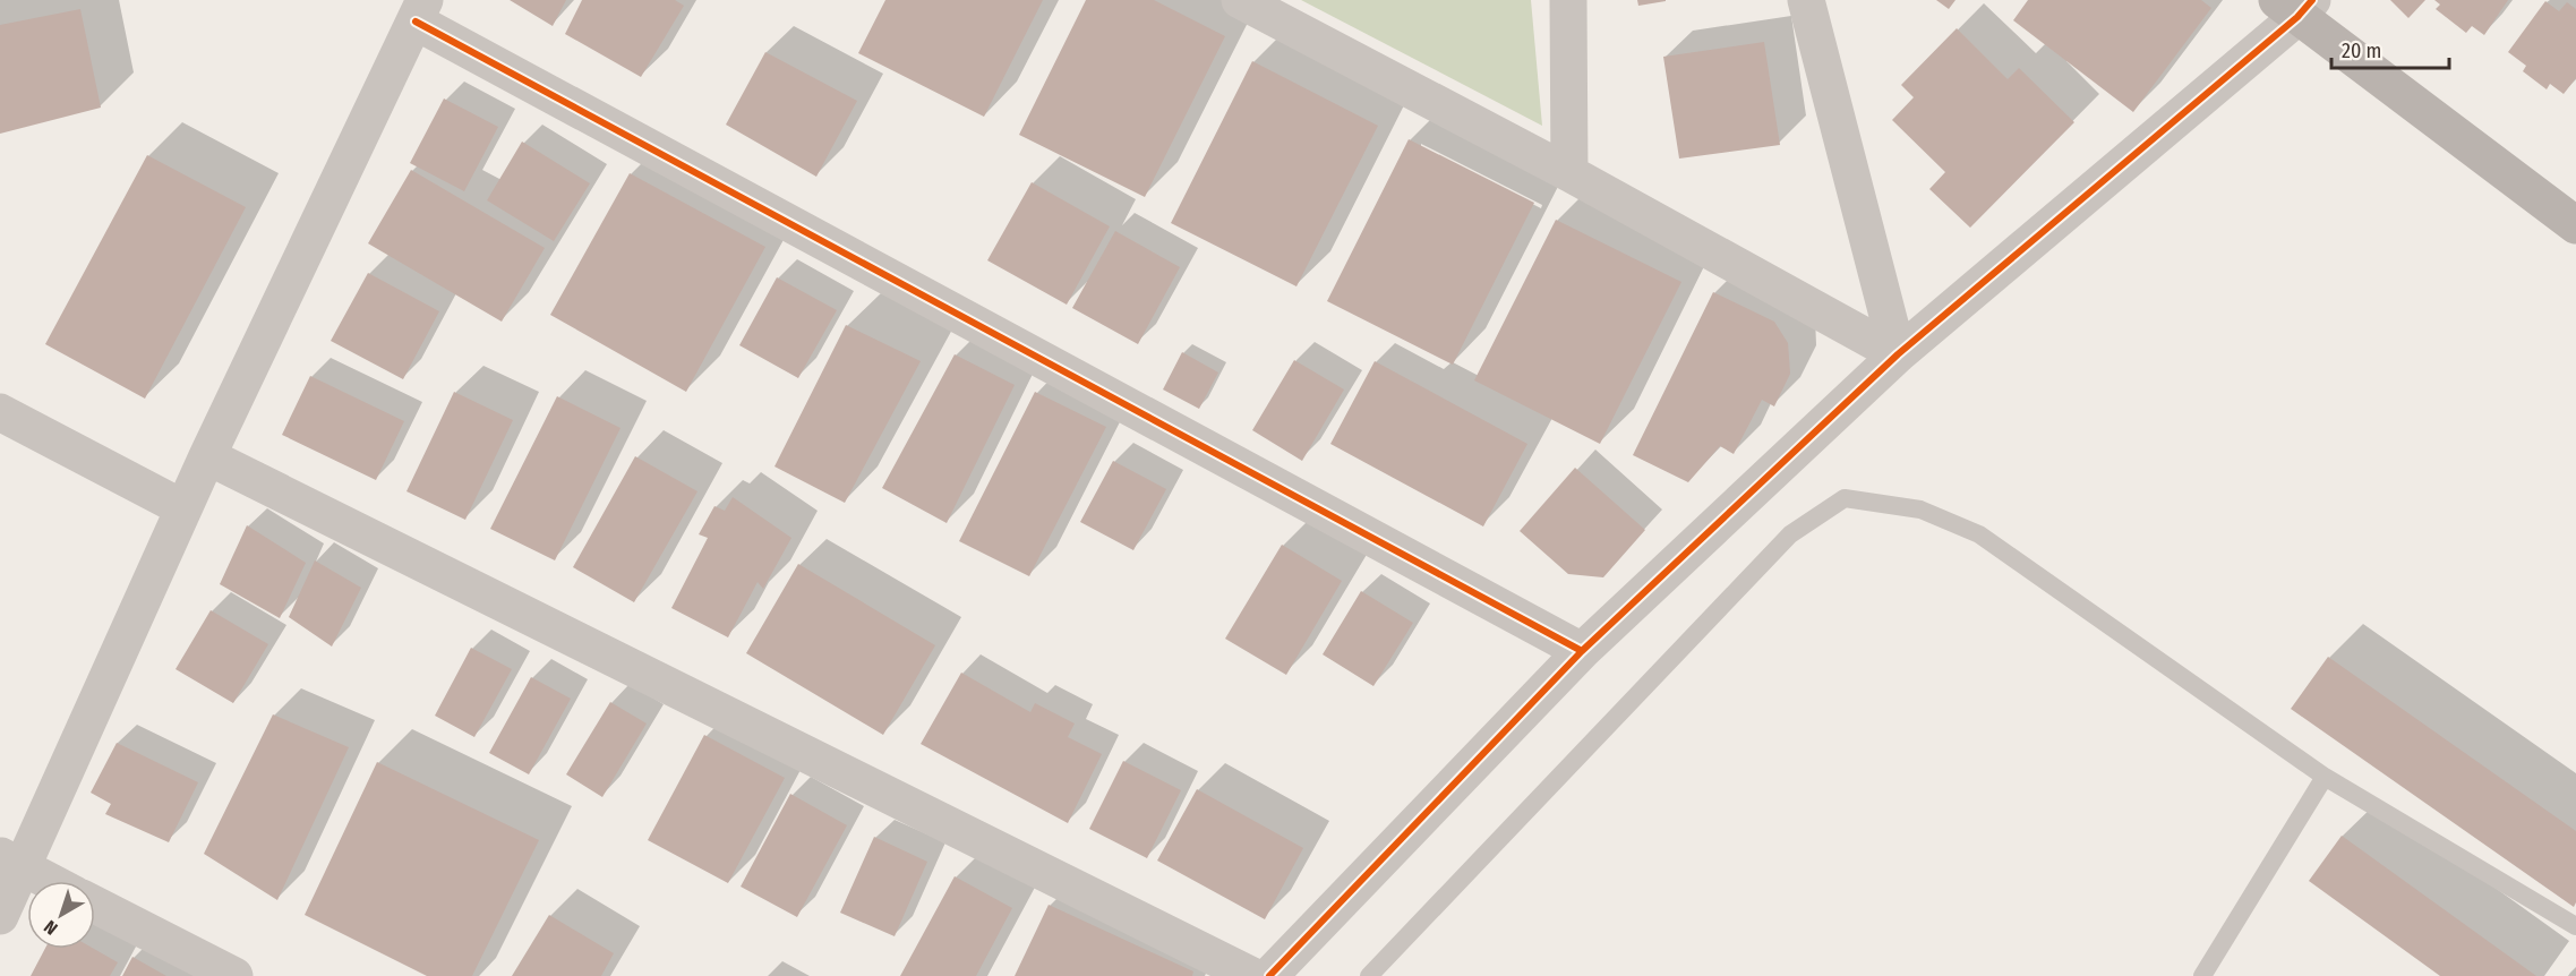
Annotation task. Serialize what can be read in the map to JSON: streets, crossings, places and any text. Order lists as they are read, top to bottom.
{
  "scale_bar": "20 m",
  "north": "bottom left"
}
